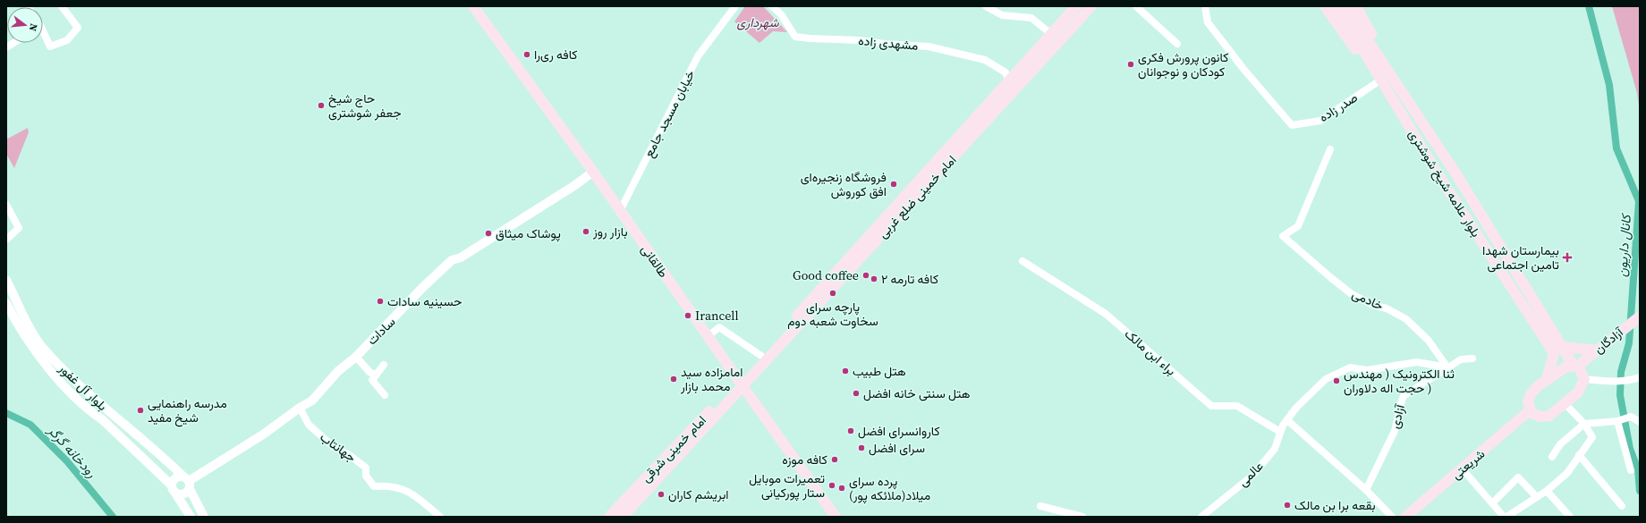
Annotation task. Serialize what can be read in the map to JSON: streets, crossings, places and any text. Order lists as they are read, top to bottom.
{
  "streets": {
    "main road": [
      "بلوار علامه شیخ شوشتری",
      "امام خمینی ضلع غربی",
      "طالقانی",
      "آزادگان",
      "امام خمینی شرقی",
      "شریعتی"
    ],
    "street": [
      "مشهدی زاده",
      "صدر زاده",
      "خیابان مسجد جامع",
      "خادمی",
      "سادات",
      "براء ابن مالک",
      "بلوار آل غفور",
      "آزادی",
      "جهانتاب",
      "عالمی"
    ]
  },
  "crossings": [
    ["مشهدی زاده", "امام خمینی ضلع غربی"],
    ["صدر زاده", "بلوار علامه شیخ شوشتری"],
    ["خیابان مسجد جامع", "طالقانی"],
    ["بلوار علامه شیخ شوشتری", "آزادگان"],
    ["امام خمینی ضلع غربی", "طالقانی"],
    ["امام خمینی ضلع غربی", "امام خمینی شرقی"],
    ["طالقانی", "سادات"],
    ["طالقانی", "امام خمینی شرقی"],
    ["خادمی", "آزادی"],
    ["خادمی", "عالمی"],
    ["سادات", "بلوار آل غفور"],
    ["سادات", "جهانتاب"],
    ["براء ابن مالک", "عالمی"],
    ["آزادی", "عالمی"]
  ],
  "water": ["کانال داریون", "رودخانه گرگر"],
  "parks": ["شهرداری"],
  "places": {
    "other": [
      "کافه‌ ری‌را",
      "کانون پرورش فکری کودکان و نوجوانان",
      "حاج شیخ جعفر شوشتری",
      "فروشگاه زنجیره‌ای افق کوروش",
      "بازار روز",
      "پوشاک میثاق",
      "Good coffee",
      "کافه تارمه ۲",
      "پارچه سرای سخاوت شعبه دوم",
      "حسینیه سادات",
      "Irancell",
      "هتل طبیب",
      "امامزاده سید محمد بازار",
      "ثنا الکترونیک ( مهندس حجت اله دلاوران )",
      "هتل سنتی خانه افضل",
      "مدرسه راهنمایی شیخ مفید",
      "کاروانسرای افضل",
      "سرای افضل",
      "کافه موزه",
      "تعمیرات موبایل ستار پورکیانی",
      "پرده سرای میلاد(ملائکه پور)",
      "ابریشم کاران",
      "بقعه برا بن مالک"
    ],
    "health": ["بیمارستان شهدا تامین اجتماعی"]
  },
  "north": "right"
}
